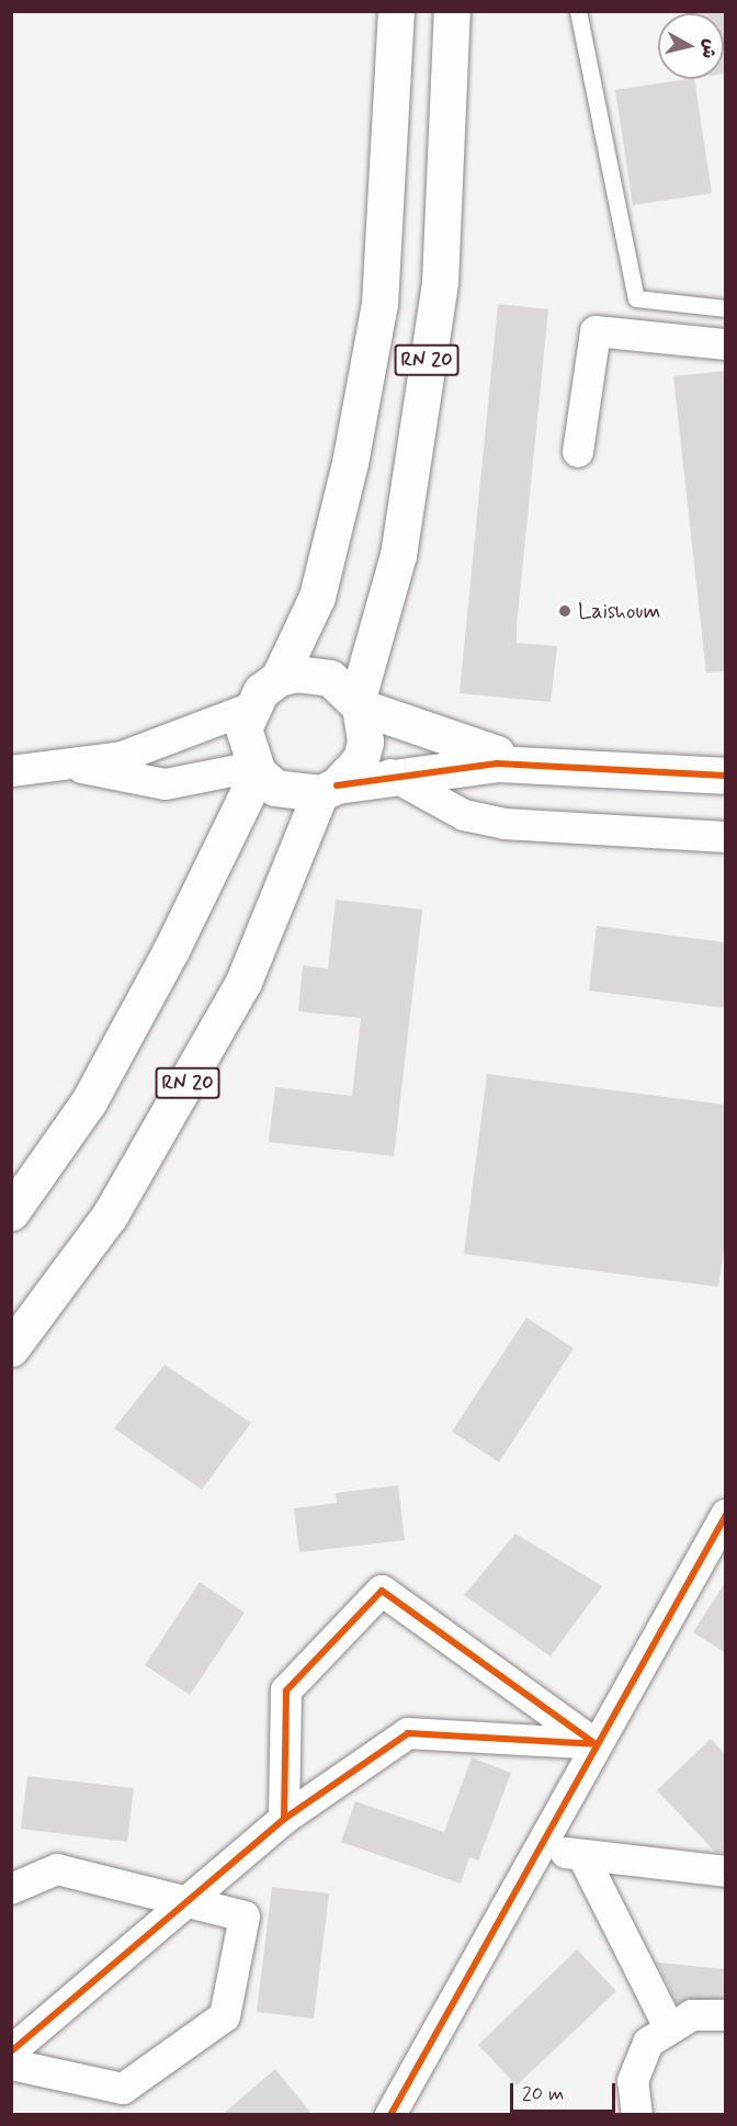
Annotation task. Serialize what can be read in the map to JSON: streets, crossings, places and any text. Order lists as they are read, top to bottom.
{
  "streets": {
    "main road": ["RN 20"]
  },
  "places": ["Laishoum"],
  "scale_bar": "20 m",
  "north": "right"
}
